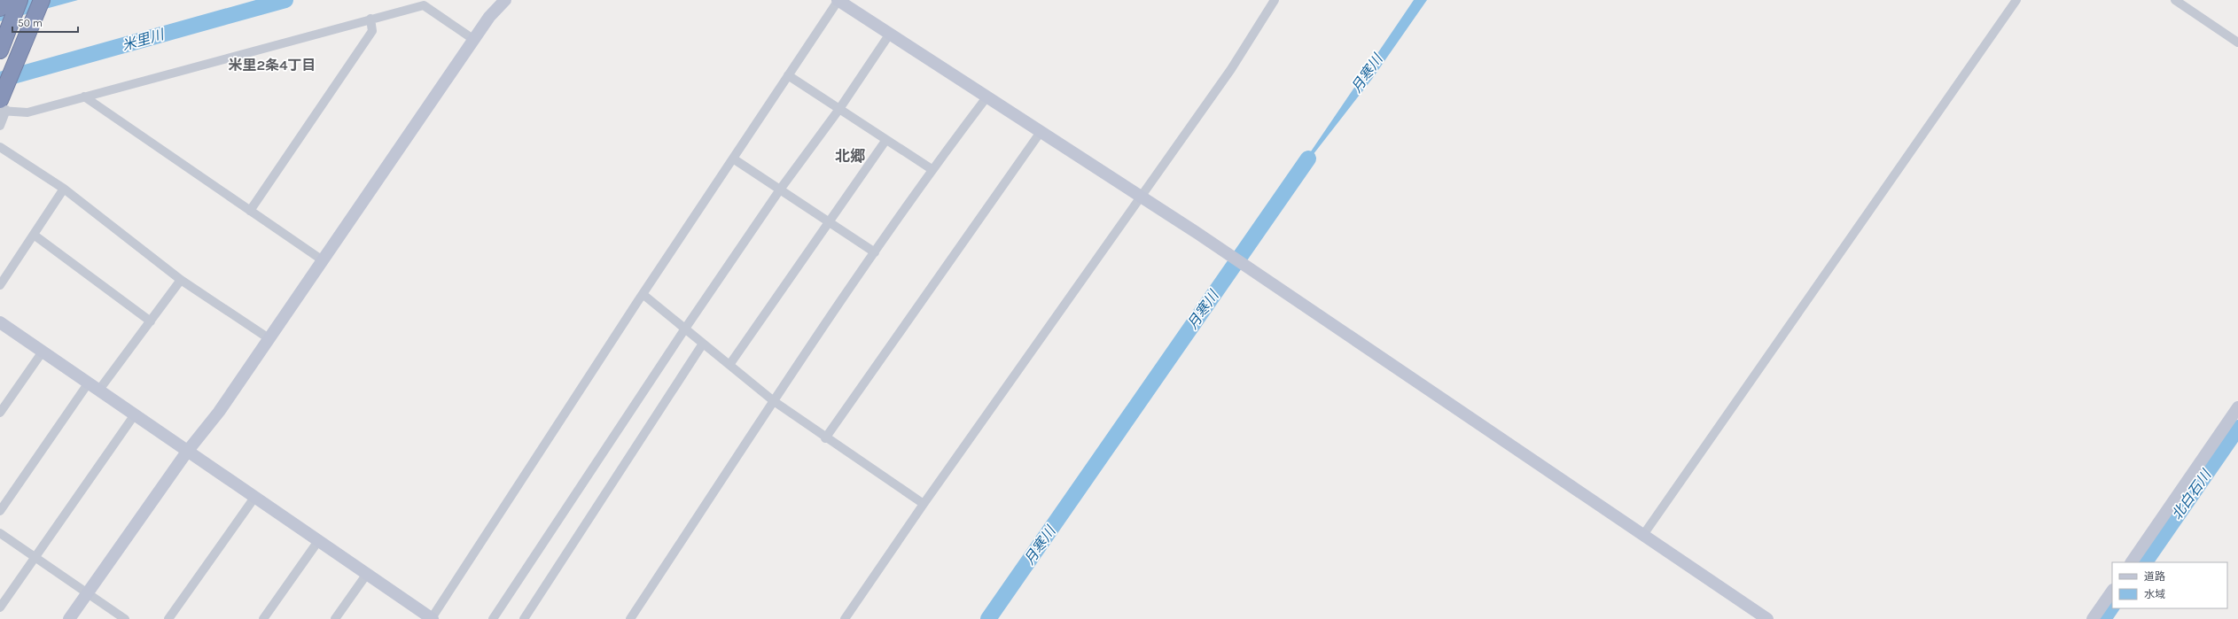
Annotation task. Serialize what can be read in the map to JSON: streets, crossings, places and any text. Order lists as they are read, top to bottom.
{
  "districts": ["米里2条4丁目", "北郷"],
  "water": ["米里川", "月寒川", "北白石川"],
  "legend": ["道路", "水域"],
  "scale_bar": "50 m"
}
